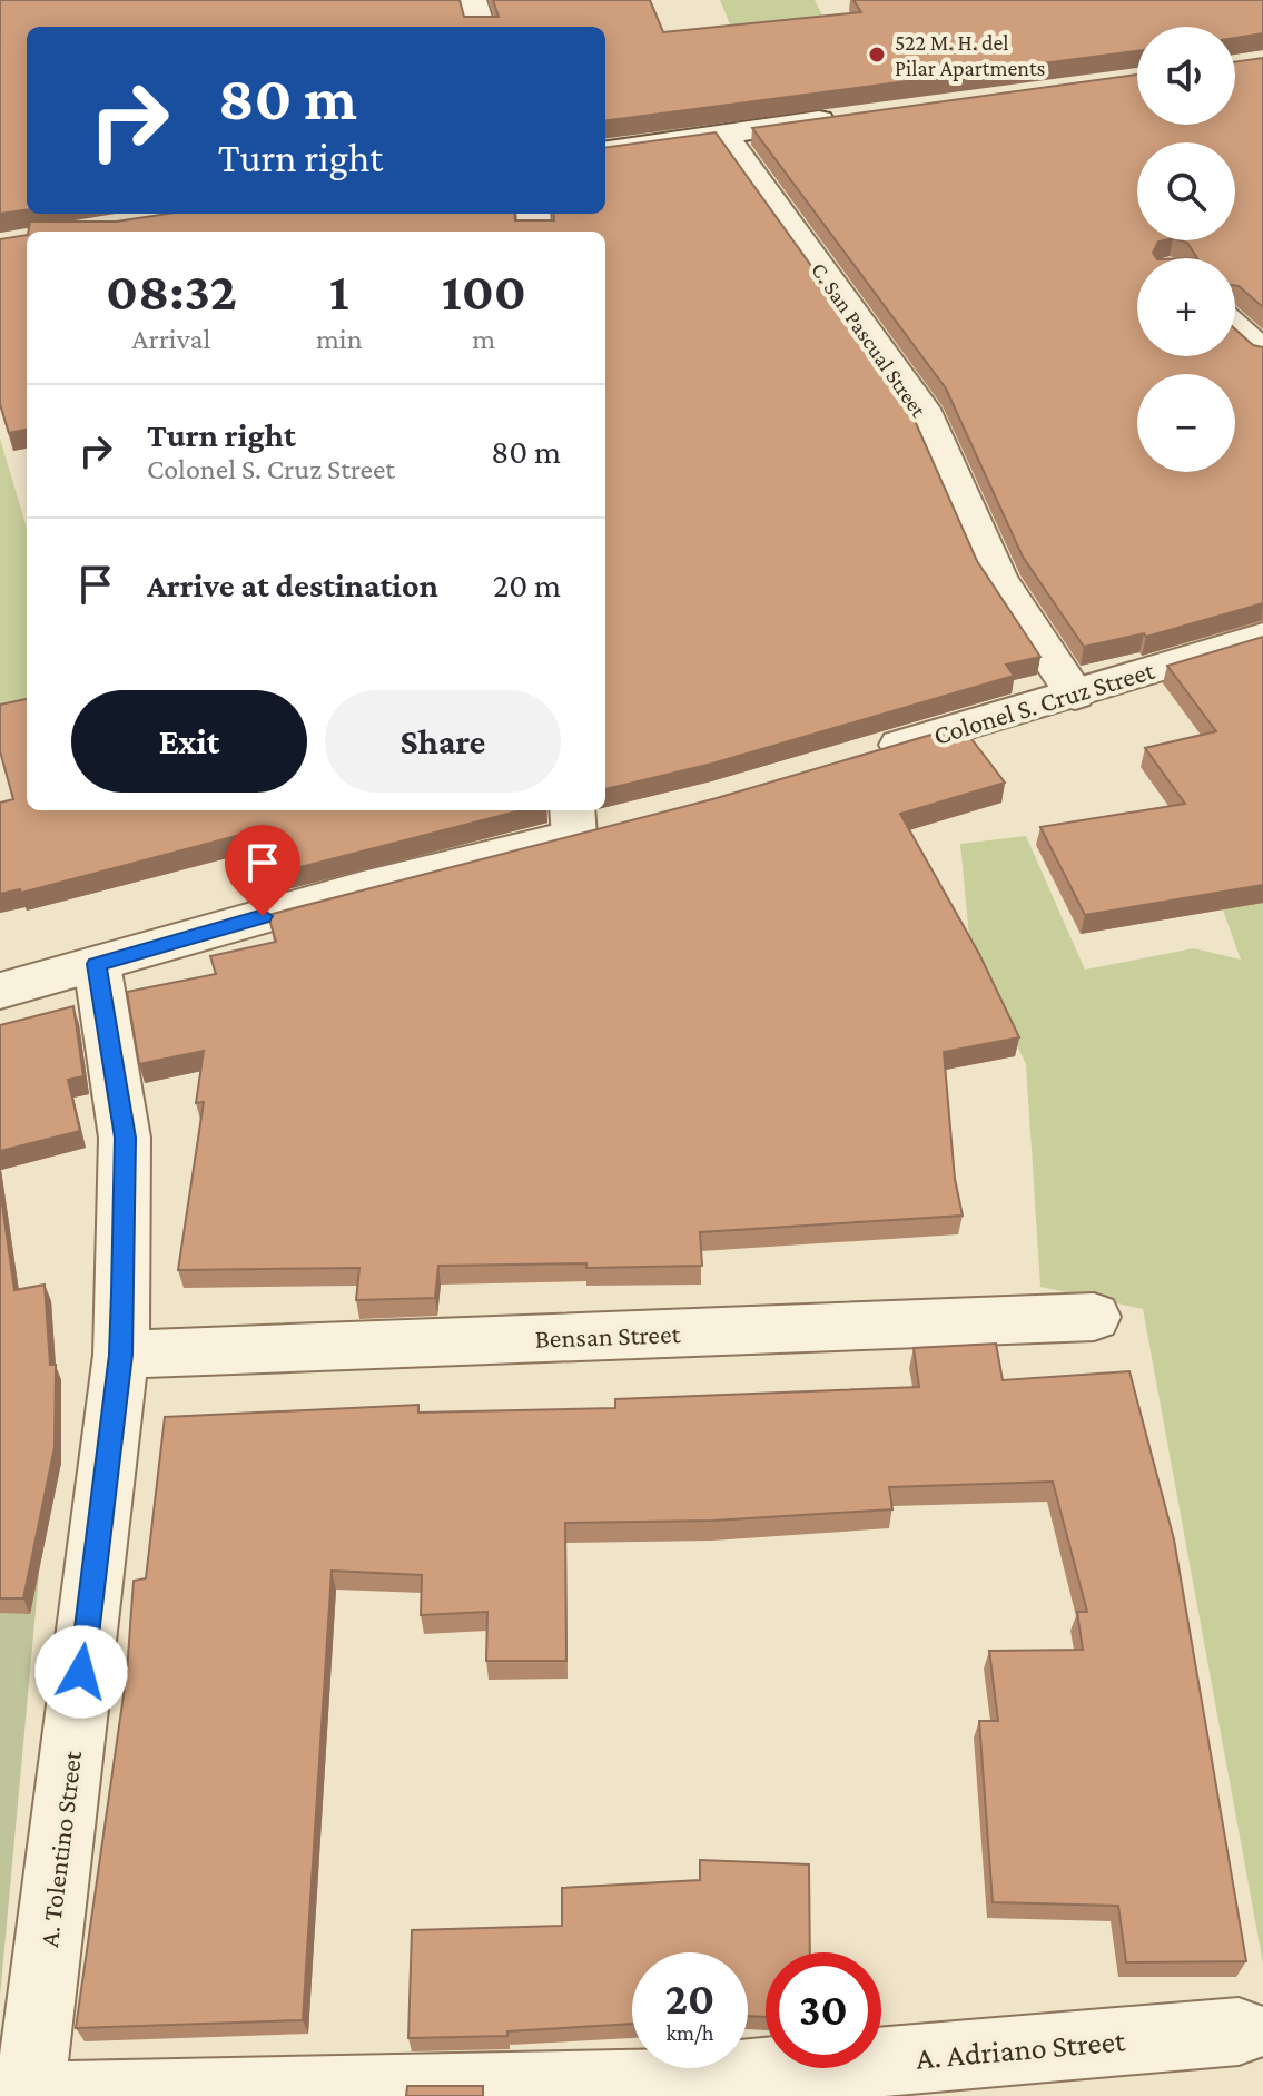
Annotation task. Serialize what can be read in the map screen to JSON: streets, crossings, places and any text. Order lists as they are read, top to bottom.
{
  "streets": {
    "street": [
      "C. San Pascual Street",
      "Colonel S. Cruz Street",
      "Bensan Street",
      "A. Tolentino Street",
      "A. Adriano Street"
    ]
  },
  "crossings": [
    ["C. San Pascual Street", "Colonel S. Cruz Street"],
    ["Bensan Street", "A. Tolentino Street"]
  ],
  "places": ["522 M. H. del Pilar Apartments"],
  "page": {
    "map_buttons": ["+", "−"],
    "turn": ["80 m", "Turn right"],
    "eta": [
      "08:32",
      "Arrival",
      "1",
      "min",
      "100",
      "m"
    ],
    "list": [
      {
        "name": "Turn right",
        "note": "Colonel S. Cruz Street",
        "value": "80 m"
      },
      {
        "name": "Arrive at destination",
        "value": "20 m"
      }
    ],
    "buttons": ["Exit", "Share"],
    "speed": "20 km/h",
    "limit": "30"
  }
}
